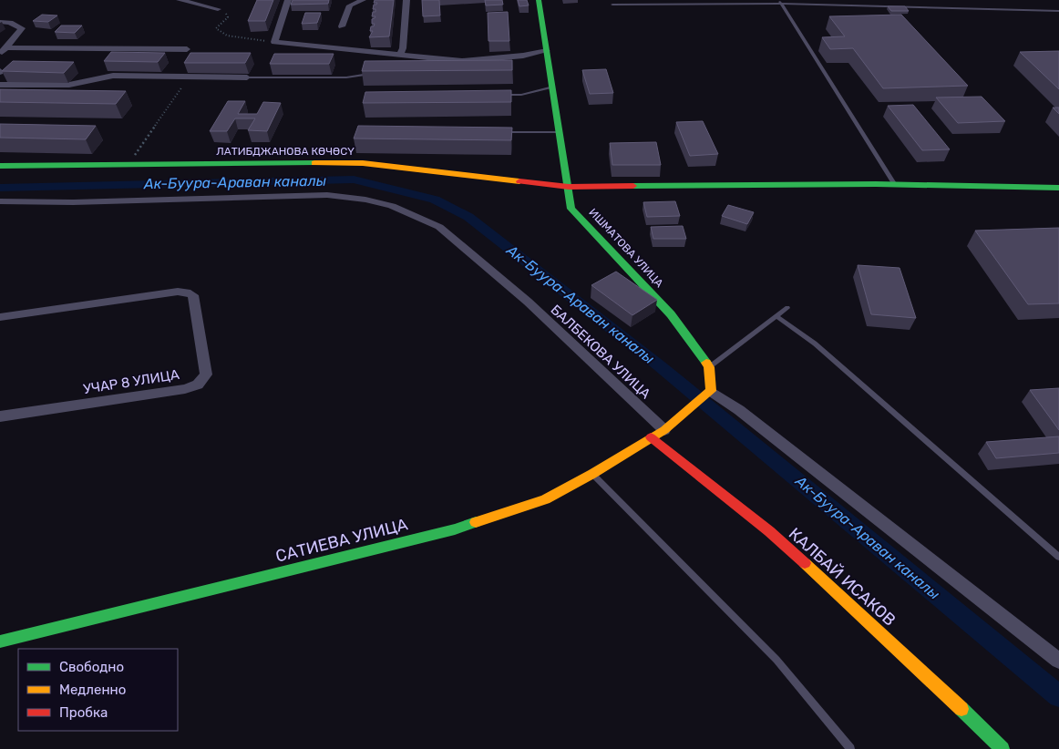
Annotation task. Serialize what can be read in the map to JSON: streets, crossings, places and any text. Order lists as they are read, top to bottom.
{
  "streets": {
    "main road": [
      "ЛАТИБДЖАНОВА КӨЧӨСҮ",
      "ИШМАТОВА УЛИЦА",
      "САТИЕВА УЛИЦА",
      "КАЛБАЙ ИСАКОВ"
    ],
    "street": ["БАЛБЕКОВА УЛИЦА", "УЧАР 8 УЛИЦА"]
  },
  "crossings": [
    ["ЛАТИБДЖАНОВА КӨЧӨСҮ", "ИШМАТОВА УЛИЦА"],
    ["ИШМАТОВА УЛИЦА", "САТИЕВА УЛИЦА"],
    ["БАЛБЕКОВА УЛИЦА", "САТИЕВА УЛИЦА"],
    ["САТИЕВА УЛИЦА", "КАЛБАЙ ИСАКОВ"]
  ],
  "water": ["Ак-Буура-Араван каналы"],
  "legend": ["Свободно", "Медленно", "Пробка"]
}
